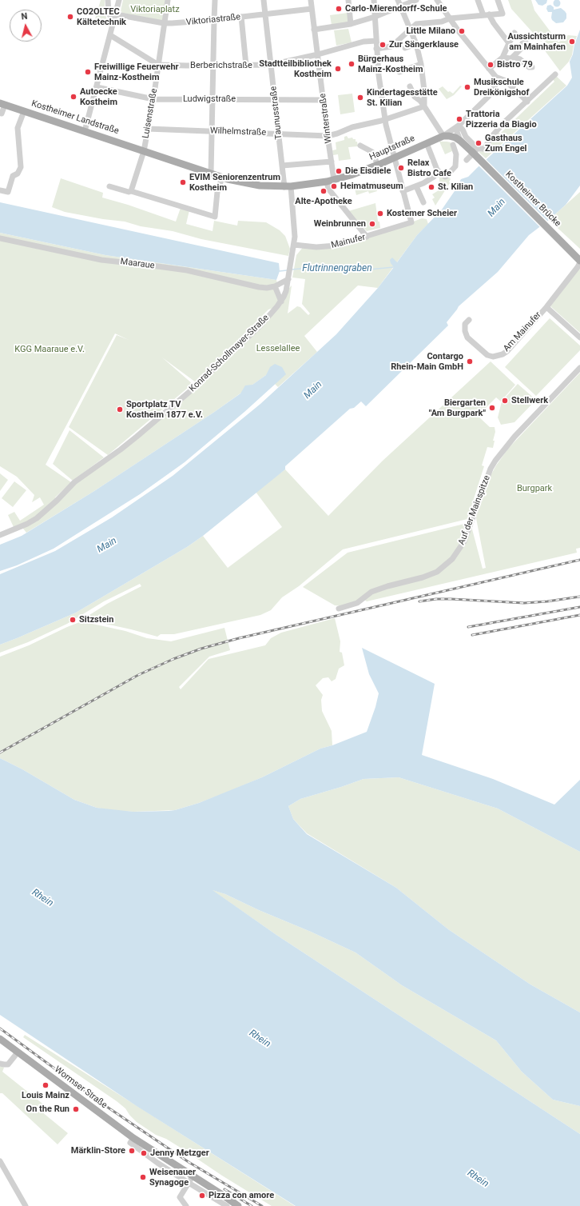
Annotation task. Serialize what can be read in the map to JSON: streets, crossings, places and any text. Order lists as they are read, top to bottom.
{
  "streets": {
    "main road": [
      "Kostheimer Landstraße",
      "Hauptstraße",
      "Kostheimer Brücke",
      "Wormser Straße"
    ],
    "street": [
      "Viktoriastraße",
      "Berberichstraße",
      "Ludwigstraße",
      "Taunusstraße",
      "Luisenstraße",
      "Winterstraße",
      "Wilhelmstraße",
      "Mainufer",
      "Maaraue",
      "Am Mainufer",
      "Konrad-Schollmayer-Straße",
      "Auf der Mainspitze"
    ]
  },
  "crossings": [
    ["Viktoriastraße", "Taunusstraße"],
    ["Viktoriastraße", "Luisenstraße"],
    ["Viktoriastraße", "Winterstraße"],
    ["Berberichstraße", "Taunusstraße"],
    ["Berberichstraße", "Luisenstraße"],
    ["Berberichstraße", "Winterstraße"],
    ["Ludwigstraße", "Taunusstraße"],
    ["Ludwigstraße", "Luisenstraße"],
    ["Ludwigstraße", "Winterstraße"],
    ["Taunusstraße", "Wilhelmstraße"],
    ["Taunusstraße", "Hauptstraße"],
    ["Taunusstraße", "Mainufer"],
    ["Luisenstraße", "Kostheimer Landstraße"],
    ["Luisenstraße", "Wilhelmstraße"],
    ["Luisenstraße", "Hauptstraße"],
    ["Kostheimer Landstraße", "Hauptstraße"],
    ["Winterstraße", "Wilhelmstraße"],
    ["Winterstraße", "Hauptstraße"],
    ["Kostheimer Brücke", "Am Mainufer"],
    ["Maaraue", "Konrad-Schollmayer-Straße"]
  ],
  "water": ["Main", "Flutrinnengraben", "Rhein"],
  "parks": [
    "Viktoriaplatz",
    "Lesselallee",
    "KGG Maaraue e.V.",
    "Burgpark"
  ],
  "places": [
    "Carlo-Mierendorff-Schule",
    "CO2OLTEC Kältetechnik",
    "Little Milano",
    "Aussichtsturm am Mainhafen",
    "Zur Sängerklause",
    "Bürgerhaus Mainz-Kostheim",
    "Bistro 79",
    "Stadtteilbibliothek Kostheim",
    "Freiwillige Feuerwehr Mainz-Kostheim",
    "Musikschule Dreikönigshof",
    "Autoecke Kostheim",
    "Kindertagesstätte St. Kilian",
    "Trattoria Pizzeria da Biagio",
    "Gasthaus Zum Engel",
    "Relax Bistro Cafe",
    "Die Eisdiele",
    "EVIM Seniorenzentrum Kostheim",
    "Heimatmuseum",
    "St. Kilian",
    "Alte-Apotheke",
    "Kostemer Scheier",
    "Weinbrunnen",
    "Contargo Rhein-Main GmbH",
    "Stellwerk",
    "Biergarten \"Am Burgpark\"",
    "Sportplatz TV Kostheim 1877 e.V.",
    "Sitzstein",
    "Louis Mainz",
    "On the Run",
    "Märklin-Store",
    "Jenny Metzger",
    "Weisenauer Synagoge",
    "Pizza con amore"
  ],
  "north": "top"
}
